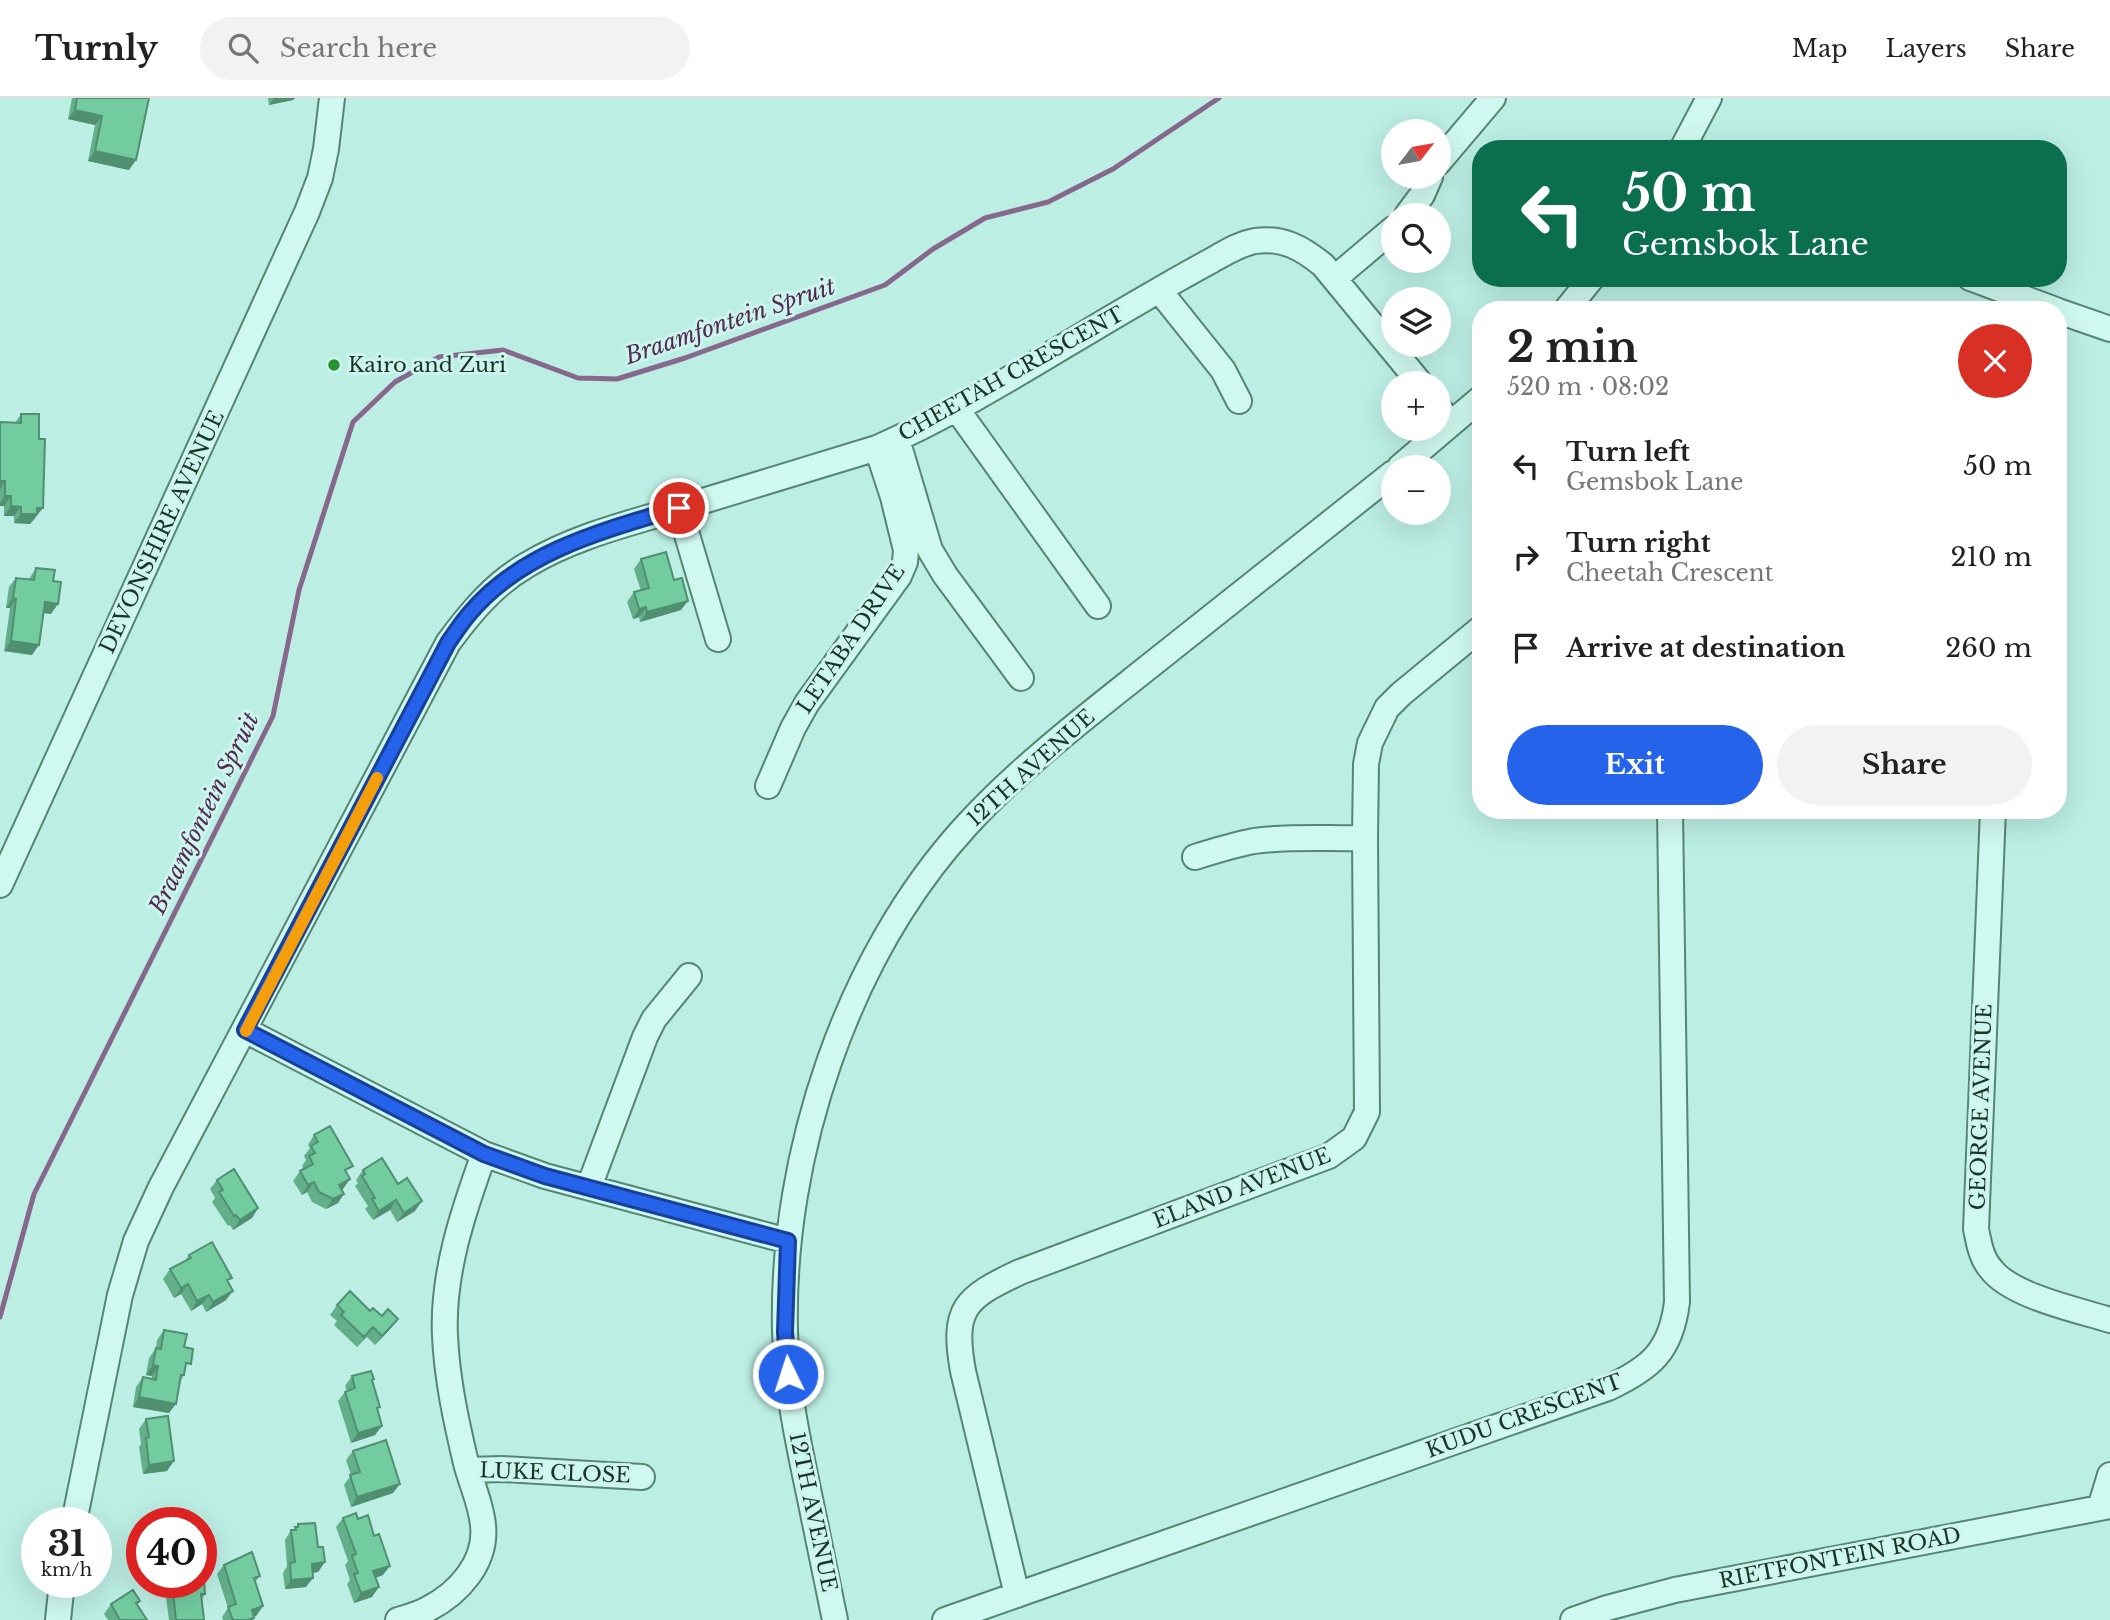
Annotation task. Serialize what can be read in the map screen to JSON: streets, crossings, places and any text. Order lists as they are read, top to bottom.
{
  "streets": {
    "street": [
      "CHEETAH CRESCENT",
      "DEVONSHIRE AVENUE",
      "LETABA DRIVE",
      "12TH AVENUE",
      "GEORGE AVENUE",
      "ELAND AVENUE",
      "KUDU CRESCENT",
      "LUKE CLOSE",
      "RIETFONTEIN ROAD"
    ]
  },
  "crossings": [
    ["CHEETAH CRESCENT", "LETABA DRIVE"],
    ["ELAND AVENUE", "KUDU CRESCENT"]
  ],
  "water": ["Braamfontein Spruit"],
  "places": ["Kairo and Zuri"],
  "north": "top right",
  "page": {
    "header": "Turnly",
    "search": "Search here",
    "nav": ["Map", "Layers", "Share"],
    "map_buttons": ["+", "−"],
    "turn": ["50 m", "Gemsbok Lane"],
    "heading": ["2 min", "520 m · 08:02"],
    "list": [
      {
        "name": "Turn left",
        "note": "Gemsbok Lane",
        "value": "50 m"
      },
      {
        "name": "Turn right",
        "note": "Cheetah Crescent",
        "value": "210 m"
      },
      {
        "name": "Arrive at destination",
        "value": "260 m"
      }
    ],
    "buttons": ["Exit", "Share"],
    "speed": "31 km/h",
    "limit": "40"
  }
}
